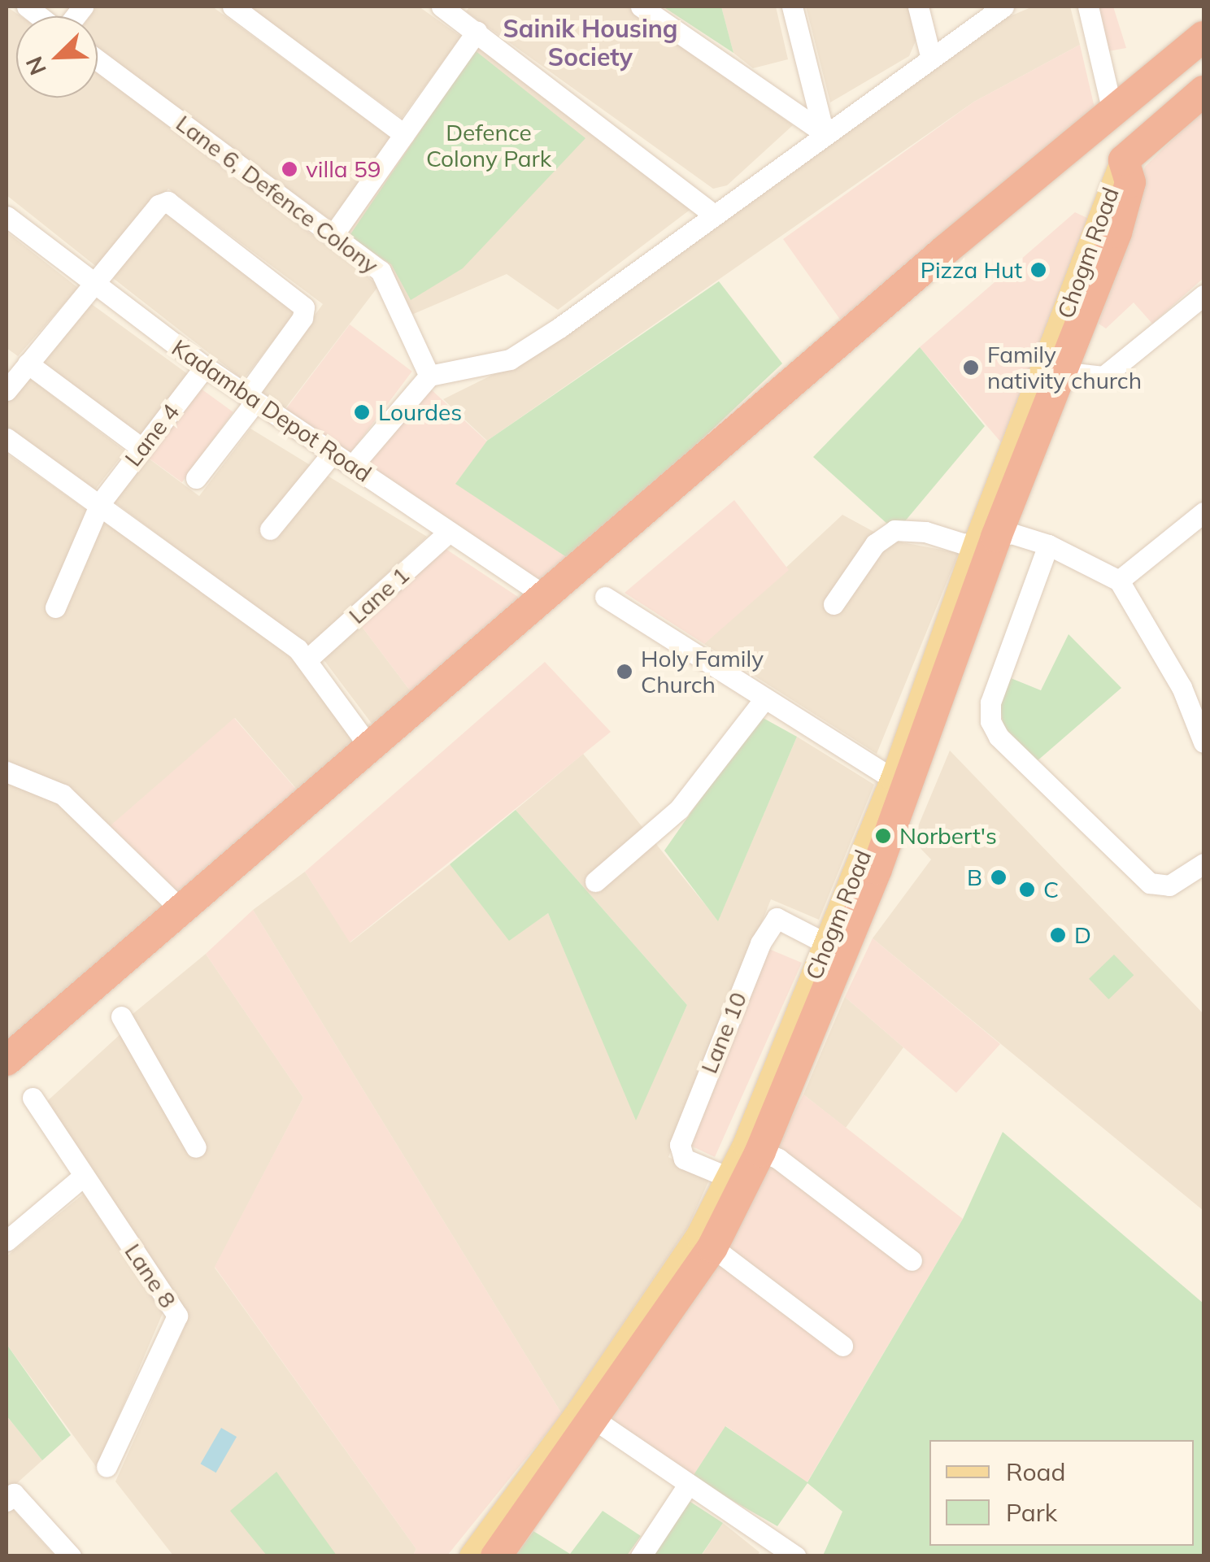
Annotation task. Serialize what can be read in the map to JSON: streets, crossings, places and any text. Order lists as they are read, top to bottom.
{
  "streets": {
    "highway": ["Chogm Road"],
    "street": [
      "Lane 6, Defence Colony",
      "Kadamba Depot Road",
      "Lane 4",
      "Lane 1",
      "Lane 10",
      "Lane 8"
    ]
  },
  "crossings": [
    ["Chogm Road", "Lane 10"],
    ["Kadamba Depot Road", "Lane 4"],
    ["Kadamba Depot Road", "Lane 1"]
  ],
  "districts": ["Sainik Housing Society"],
  "parks": ["Defence Colony Park"],
  "places": [
    "villa 59",
    "Pizza Hut",
    "Family nativity church",
    "Lourdes",
    "Holy Family Church",
    "Norbert's",
    "B",
    "C",
    "D"
  ],
  "legend": ["Road", "Park"],
  "north": "bottom left"
}
